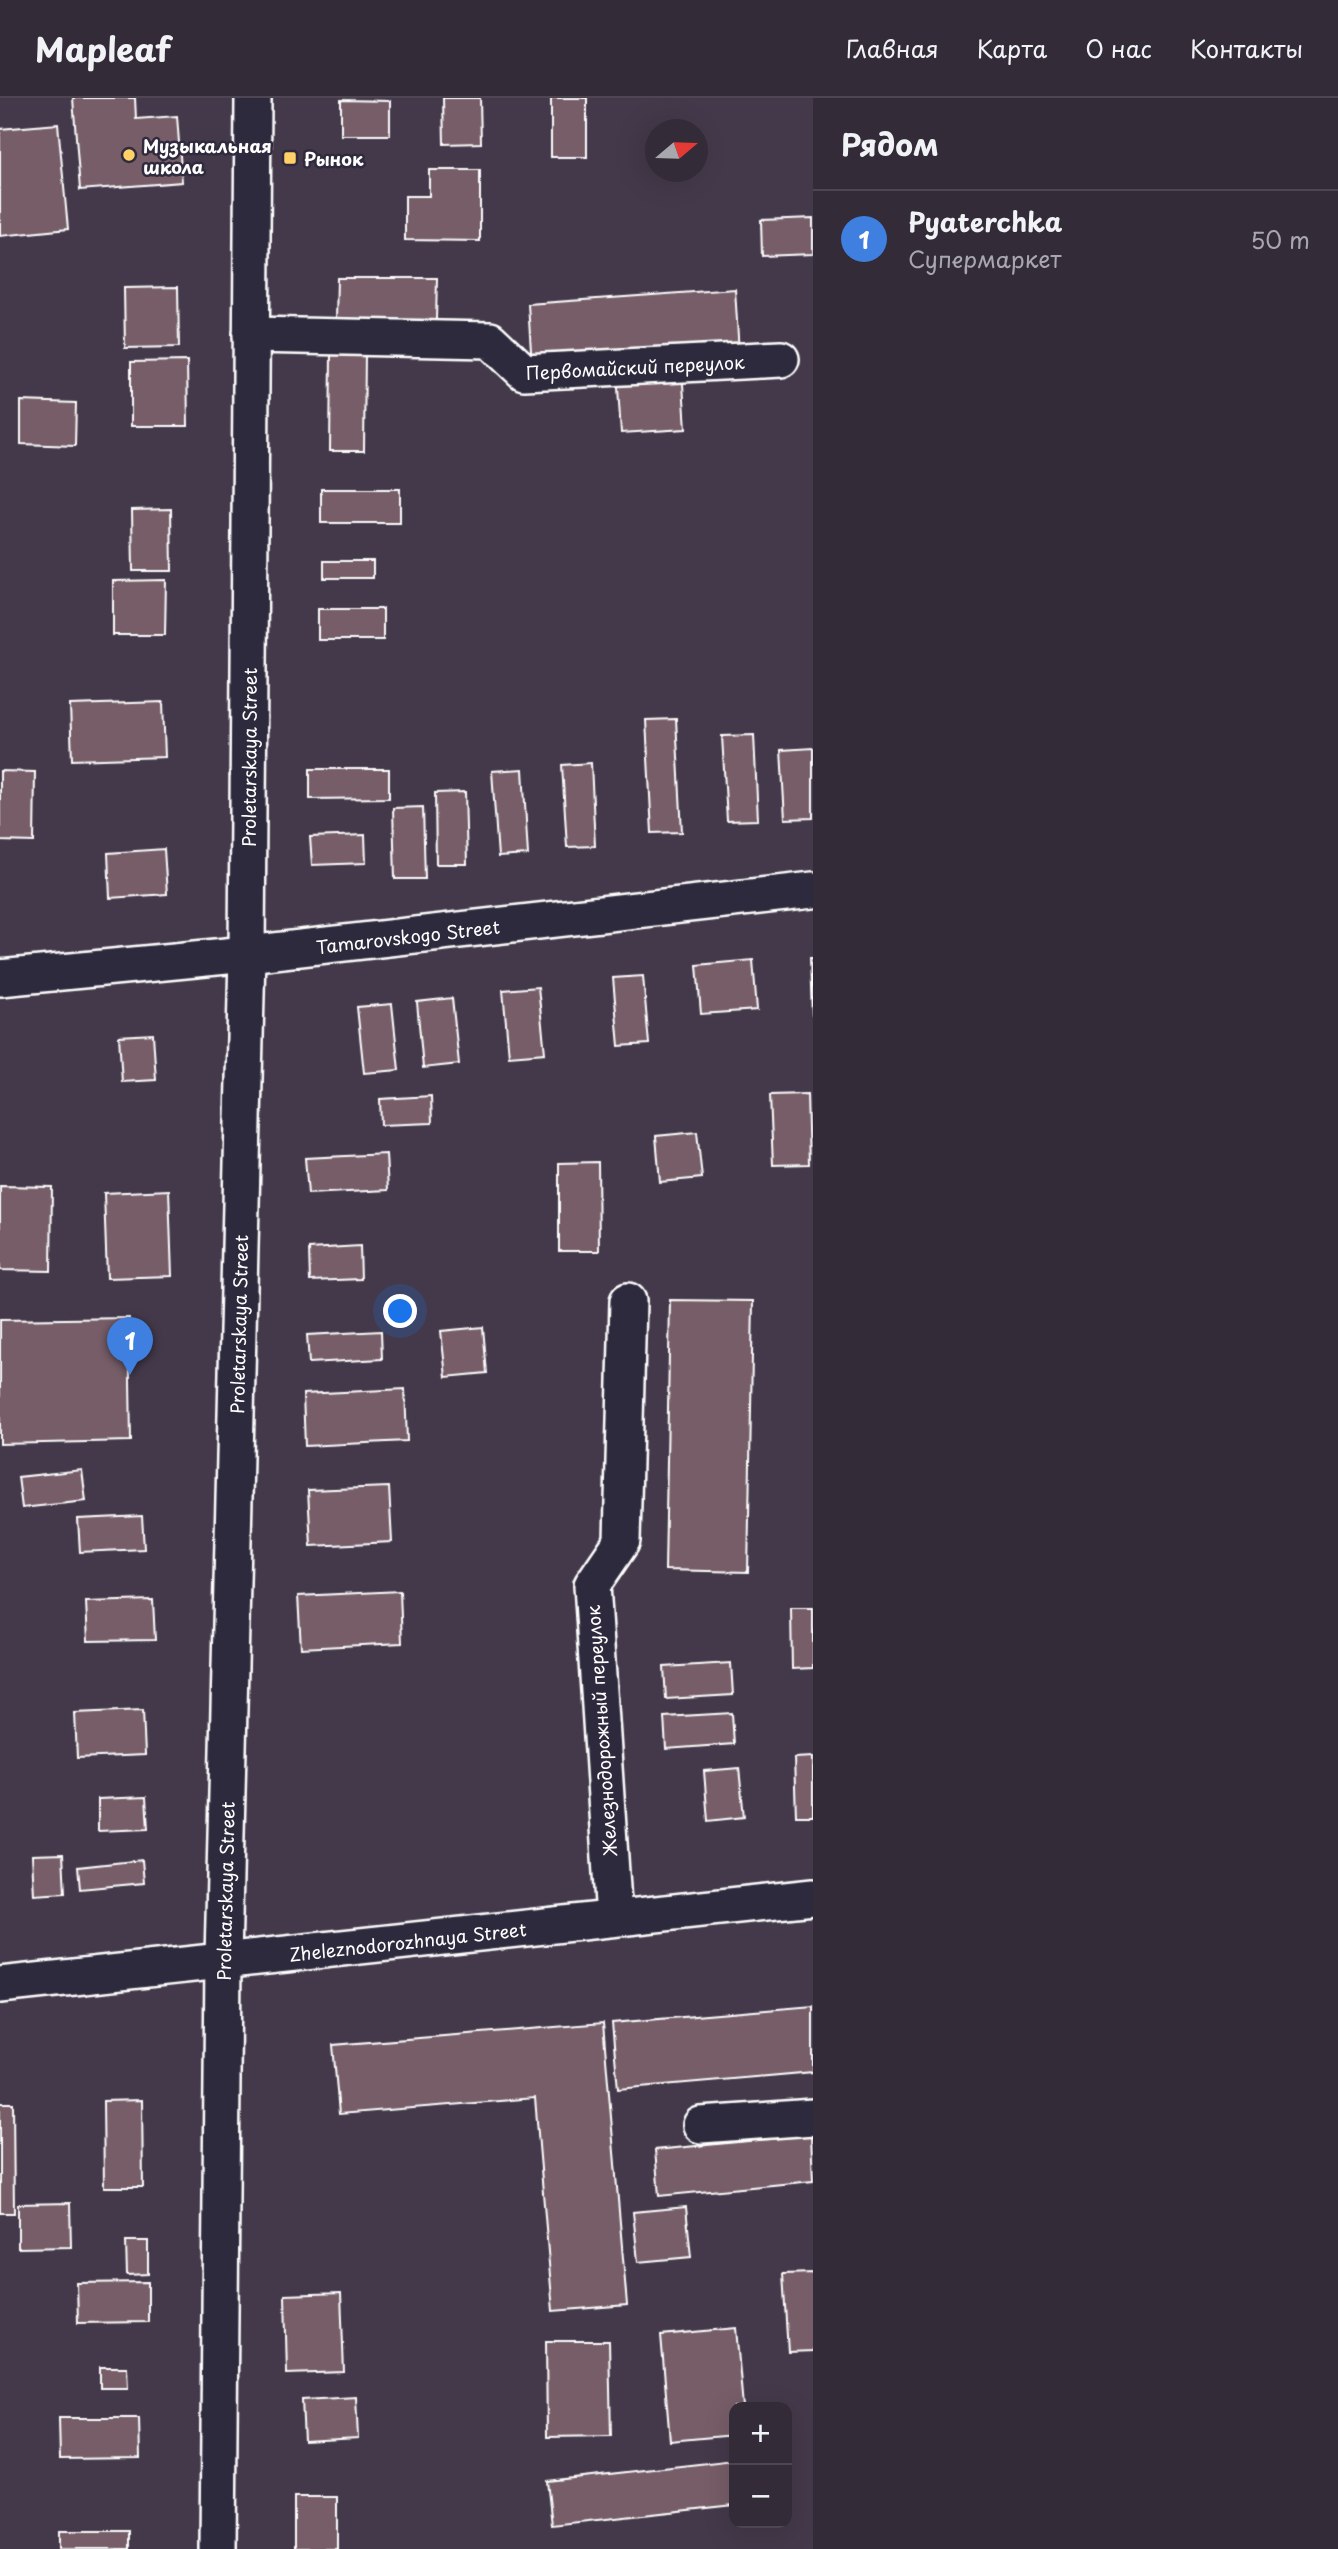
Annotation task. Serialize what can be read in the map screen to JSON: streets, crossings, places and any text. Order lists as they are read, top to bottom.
{
  "streets": {
    "street": [
      "Первомайский переулок",
      "Proletarskaya Street",
      "Tamarovskogo Street",
      "Железнодорожный переулок",
      "Zheleznodorozhnaya Street"
    ]
  },
  "crossings": [
    ["Первомайский переулок", "Proletarskaya Street"],
    ["Proletarskaya Street", "Tamarovskogo Street"],
    ["Proletarskaya Street", "Zheleznodorozhnaya Street"],
    ["Железнодорожный переулок", "Zheleznodorozhnaya Street"]
  ],
  "places": {
    "other": ["Музыкальная школа"],
    "transit": ["Рынок"]
  },
  "north": "right",
  "page": {
    "header": "Mapleaf",
    "nav": [
      "Главная",
      "Карта",
      "О нас",
      "Контакты"
    ],
    "heading": "Рядом",
    "list": [
      {
        "mark": "1",
        "name": "Pyaterchka",
        "note": "Супермаркет",
        "value": "50 m"
      }
    ],
    "pins": "1",
    "map_buttons": ["+", "−"]
  }
}
